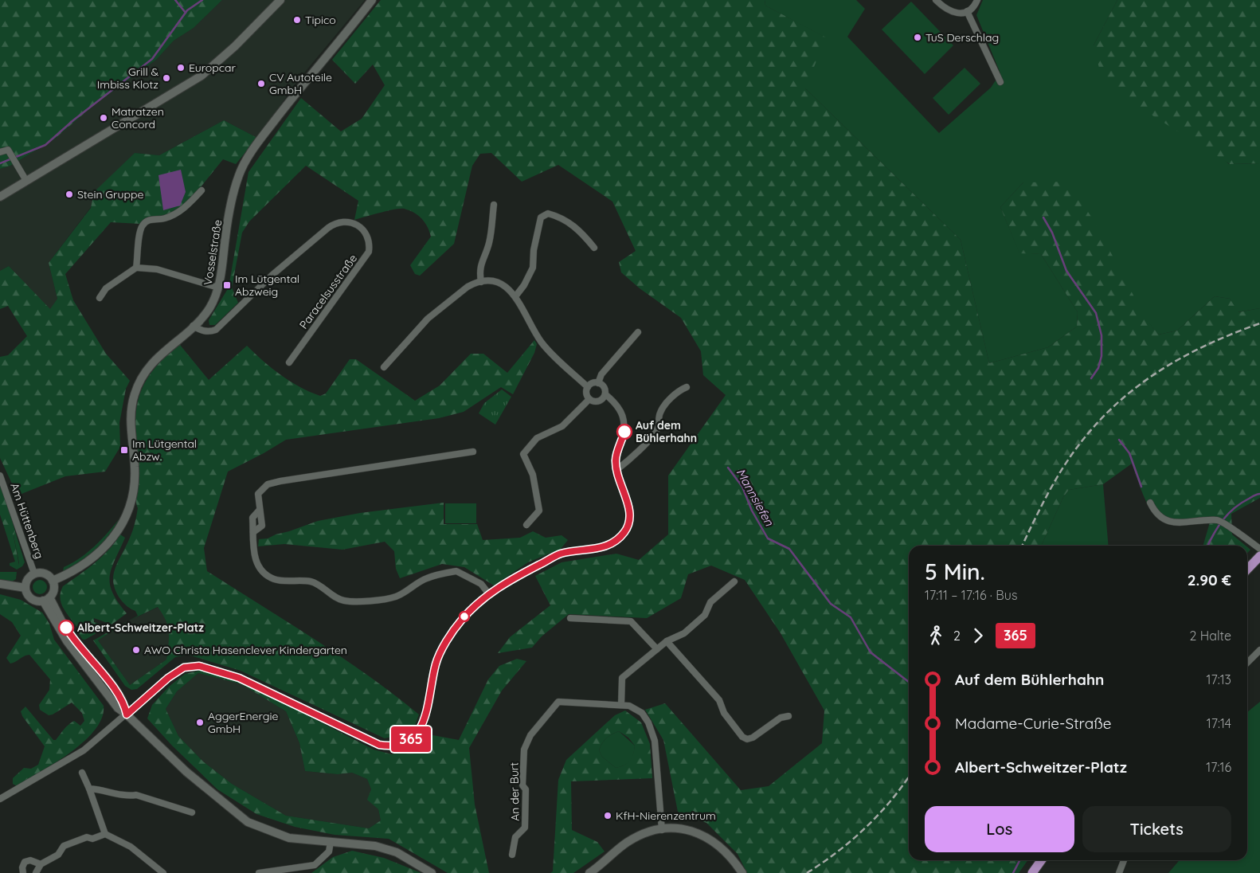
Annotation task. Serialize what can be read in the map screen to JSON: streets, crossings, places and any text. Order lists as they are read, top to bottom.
{
  "streets": {
    "street": [
      "Vosselstraße",
      "Paracelsusstraße",
      "Am Hüttenberg",
      "An der Burt"
    ]
  },
  "crossings": [
    ["Vosselstraße", "Paracelsusstraße"],
    ["Vosselstraße", "Am Hüttenberg"]
  ],
  "water": ["Mannsiefen"],
  "places": {
    "other": [
      "Tipico",
      "TuS Derschlag",
      "Europcar",
      "Grill & Imbiss Klotz",
      "CV Autoteile GmbH",
      "Matratzen Concord",
      "Stein Gruppe",
      "Auf dem Bühlerhahn",
      "Albert-Schweitzer-Platz",
      "AWO Christa Hasenclever Kindergarten",
      "AggerEnergie GmbH",
      "KfH-Nierenzentrum"
    ],
    "transit": ["Im Lütgental Abzweig", "Im Lütgental Abzw."]
  },
  "lines": ["bus line 365"],
  "page": {
    "on_map": "365",
    "heading": ["5 Min.", "17:11 – 17:16 · Bus", "2.90 €"],
    "legs": ["2", "365", "2 Halte"],
    "list": [
      {
        "name": "Auf dem Bühlerhahn",
        "value": "17:13"
      },
      {
        "name": "Madame-Curie-Straße",
        "value": "17:14"
      },
      {
        "name": "Albert-Schweitzer-Platz",
        "value": "17:16"
      }
    ],
    "buttons": ["Los", "Tickets"]
  }
}
